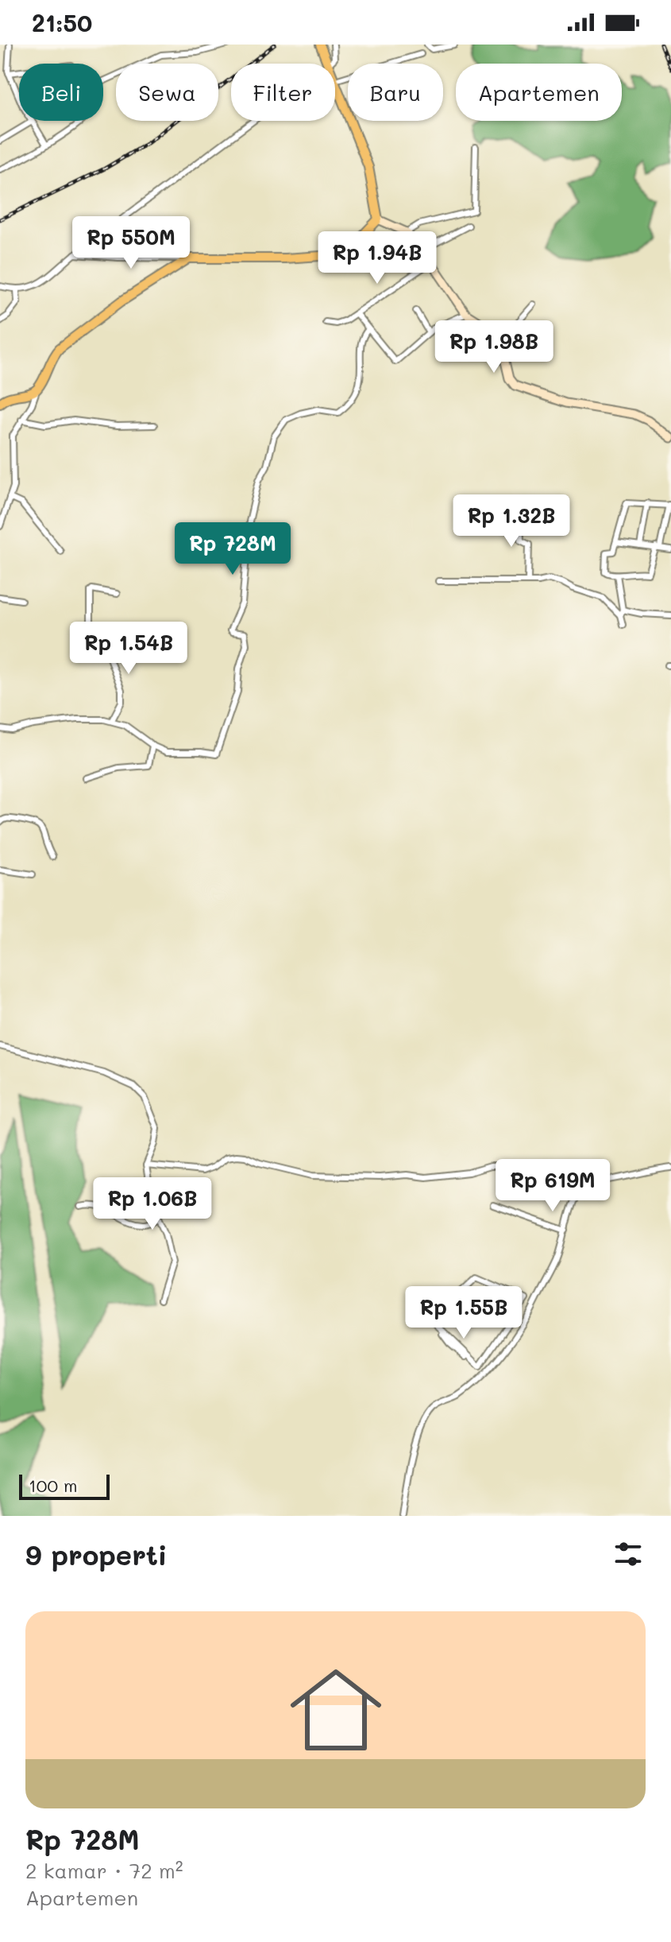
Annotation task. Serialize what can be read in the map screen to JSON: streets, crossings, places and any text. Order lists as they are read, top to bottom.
{
  "scale_bar": "100 m",
  "page": {
    "status": "21:50",
    "chip": [
      "Beli",
      "Sewa",
      "Filter",
      "Baru",
      "Apartemen"
    ],
    "price": [
      "Rp 550M",
      "Rp 1.94B",
      "Rp 1.98B",
      "Rp 1.32B",
      "Rp 728M",
      "Rp 1.54B",
      "Rp 619M",
      "Rp 1.06B",
      "Rp 1.55B"
    ],
    "scale": "100 m",
    "heading": "9 properti",
    "list": [
      {
        "name": "Rp 728M",
        "note": "2 kamar · 72 m² · Apartemen"
      }
    ]
  }
}
